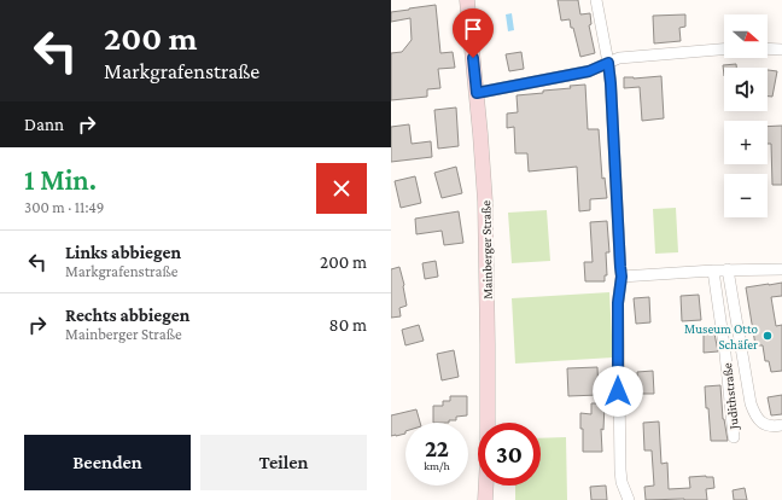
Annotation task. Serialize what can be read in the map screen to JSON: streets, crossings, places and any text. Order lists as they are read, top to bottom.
{
  "streets": {
    "main road": ["Mainberger Straße"],
    "street": ["Judithstraße"]
  },
  "places": ["Museum Otto Schäfer"],
  "north": "right",
  "page": {
    "turn": ["200 m", "Markgrafenstraße"],
    "map_buttons": ["+", "−"],
    "then": "Dann",
    "heading": ["1 Min.", "300 m · 11:49"],
    "list": [
      {
        "name": "Links abbiegen",
        "note": "Markgrafenstraße",
        "value": "200 m"
      },
      {
        "name": "Rechts abbiegen",
        "note": "Mainberger Straße",
        "value": "80 m"
      }
    ],
    "speed": "22 km/h",
    "limit": "30",
    "buttons": ["Beenden", "Teilen"]
  }
}
